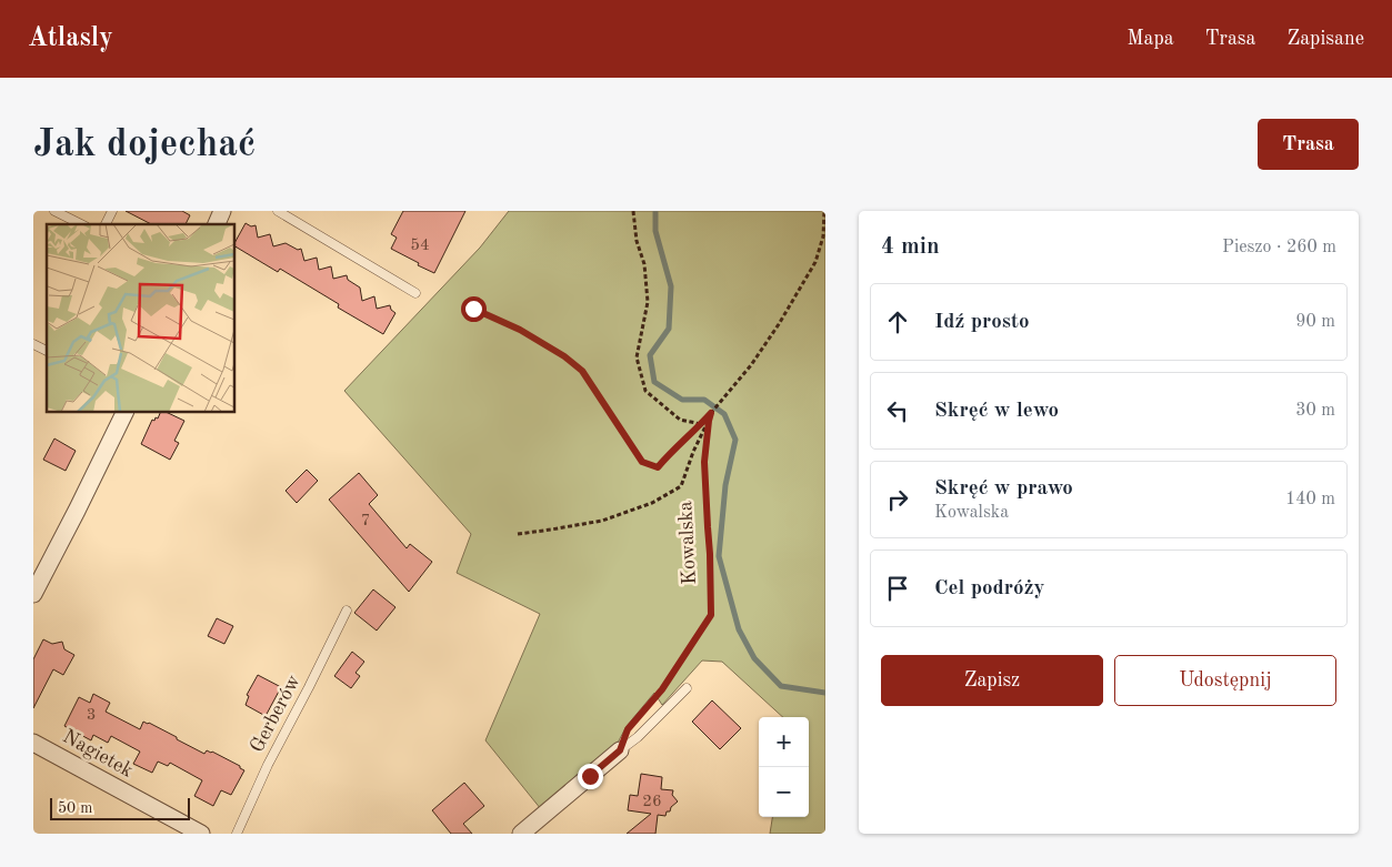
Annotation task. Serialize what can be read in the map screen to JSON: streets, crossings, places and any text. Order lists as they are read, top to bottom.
{
  "streets": {
    "street": ["Nagietek"],
    "lane": ["Gerberów"],
    "path": ["Kowalska"]
  },
  "house_numbers": [
    "54",
    "7",
    "3",
    "26"
  ],
  "scale_bar": "50 m",
  "page": {
    "header": "Atlasly",
    "nav": ["Mapa", "Trasa", "Zapisane"],
    "buttons": [
      "Trasa",
      ["Zapisz", "Udostępnij"]
    ],
    "title": "Jak dojechać",
    "heading": ["4 min", "Pieszo · 260 m"],
    "list": [
      ["Idź prosto", "90 m"],
      ["Skręć w lewo", "30 m"],
      ["Skręć w prawo", "Kowalska", "140 m"],
      "Cel podróży"
    ],
    "map_buttons": ["+", "−"],
    "scale": "50 m"
  }
}
